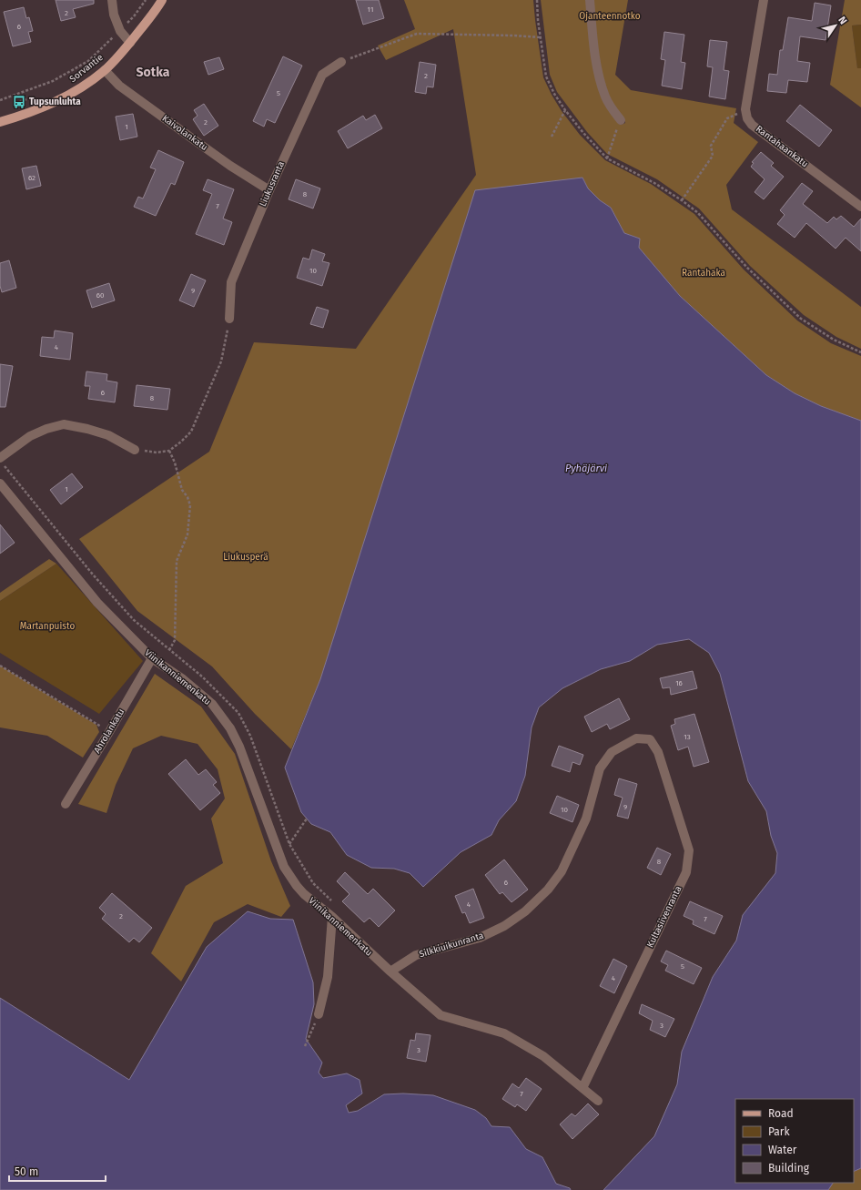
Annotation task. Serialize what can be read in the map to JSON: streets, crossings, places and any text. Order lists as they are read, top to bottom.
{
  "streets": {
    "main road": ["Sorvantie"],
    "street": [
      "Kaivolankatu",
      "Rantahaankatu",
      "Liukusranta",
      "Viinikanniemenkatu",
      "Ahrolankatu",
      "Kultasiivenranta",
      "Silkkiuikunranta"
    ]
  },
  "crossings": [
    ["Sorvantie", "Kaivolankatu"],
    ["Kaivolankatu", "Liukusranta"],
    ["Viinikanniemenkatu", "Ahrolankatu"],
    ["Viinikanniemenkatu", "Kultasiivenranta"],
    ["Viinikanniemenkatu", "Silkkiuikunranta"],
    ["Kultasiivenranta", "Silkkiuikunranta"]
  ],
  "districts": ["Sotka"],
  "water": ["Pyhäjärvi"],
  "parks": [
    "Ojanteennotko",
    "Rantahaka",
    "Liukusperä",
    "Martanpuisto"
  ],
  "places": {
    "bus stop": ["Tupsunluhta"]
  },
  "house_numbers": [
    "11",
    "2",
    "6",
    "2",
    "5",
    "2",
    "1",
    "62",
    "8",
    "7",
    "10",
    "9",
    "60",
    "4",
    "6",
    "8",
    "1",
    "16",
    "13",
    "9",
    "10",
    "8",
    "6",
    "4",
    "2",
    "7",
    "5",
    "4",
    "3",
    "3",
    "7"
  ],
  "legend": [
    "Road",
    "Park",
    "Water",
    "Building"
  ],
  "scale_bar": "50 m",
  "north": "top right"
}
